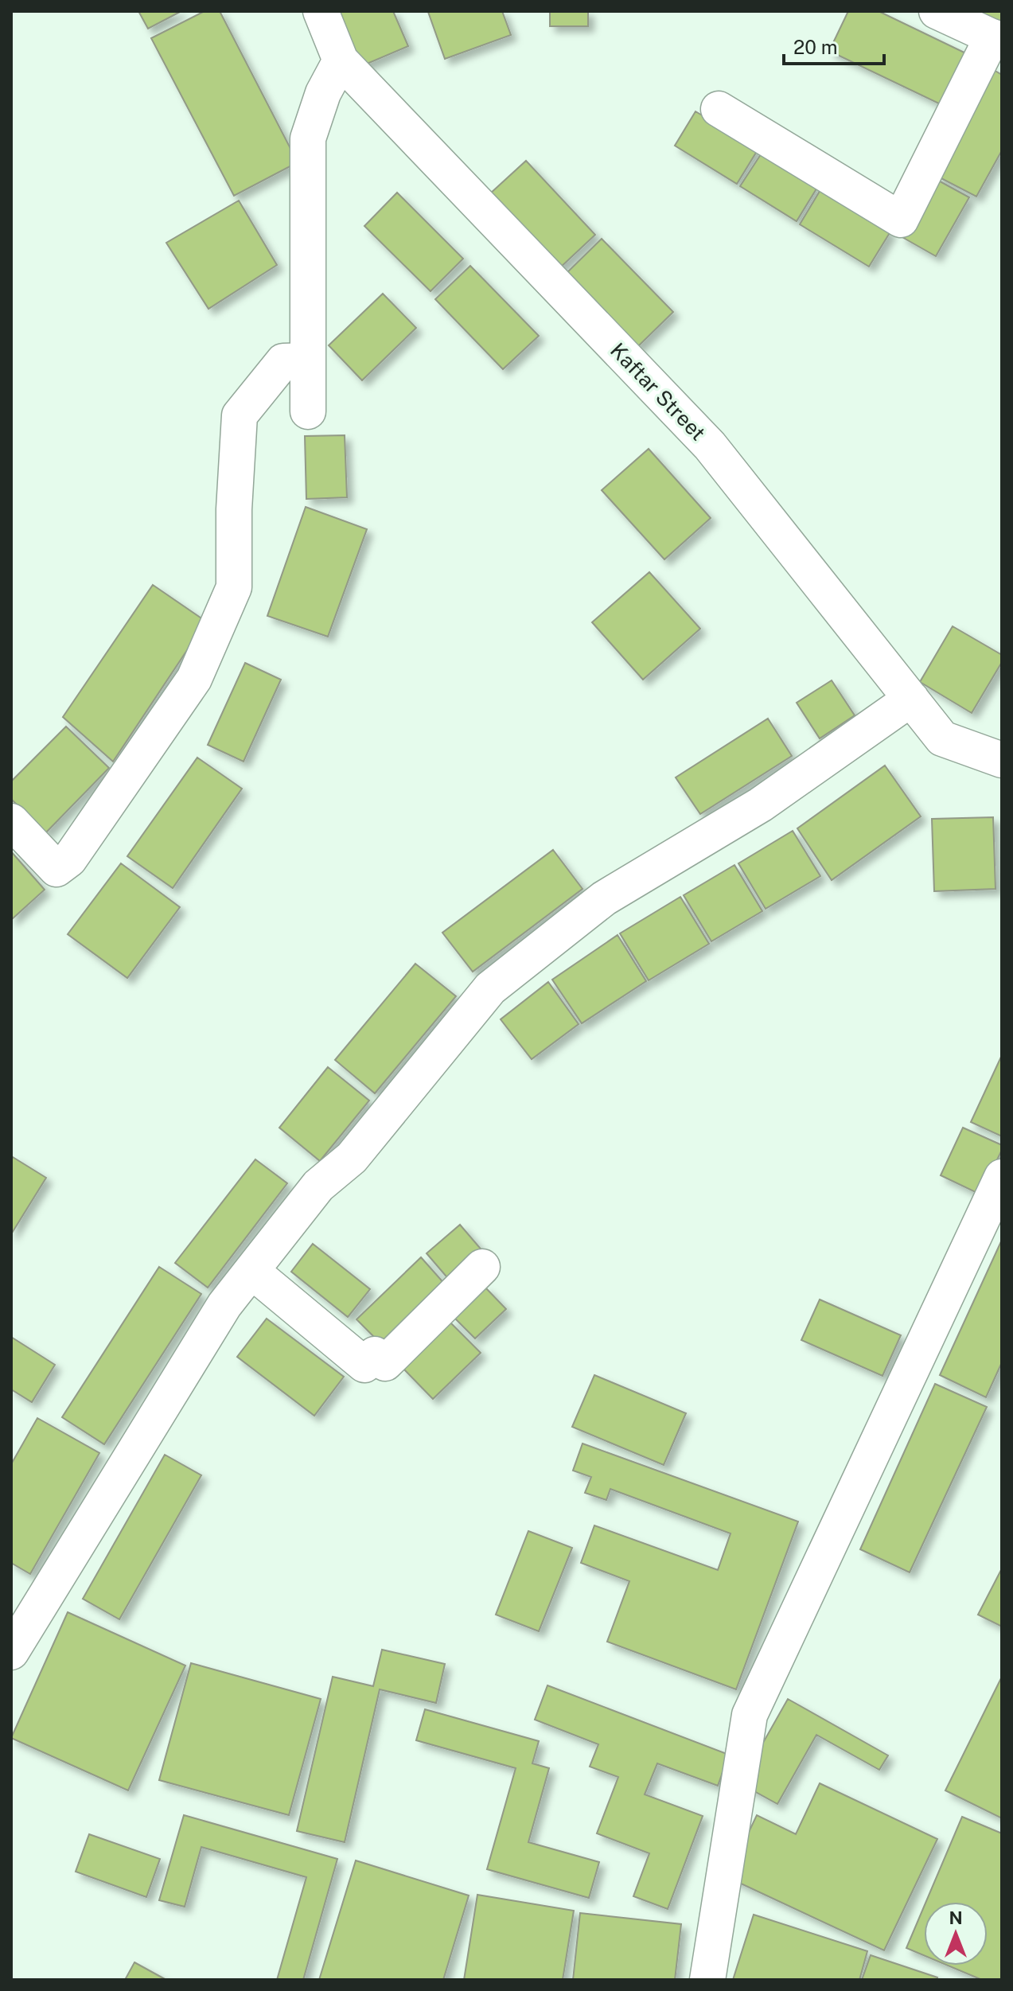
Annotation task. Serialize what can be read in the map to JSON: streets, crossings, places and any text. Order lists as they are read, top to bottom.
{
  "streets": {
    "street": ["Kaftar Street"]
  },
  "scale_bar": "20 m",
  "north": "top"
}
